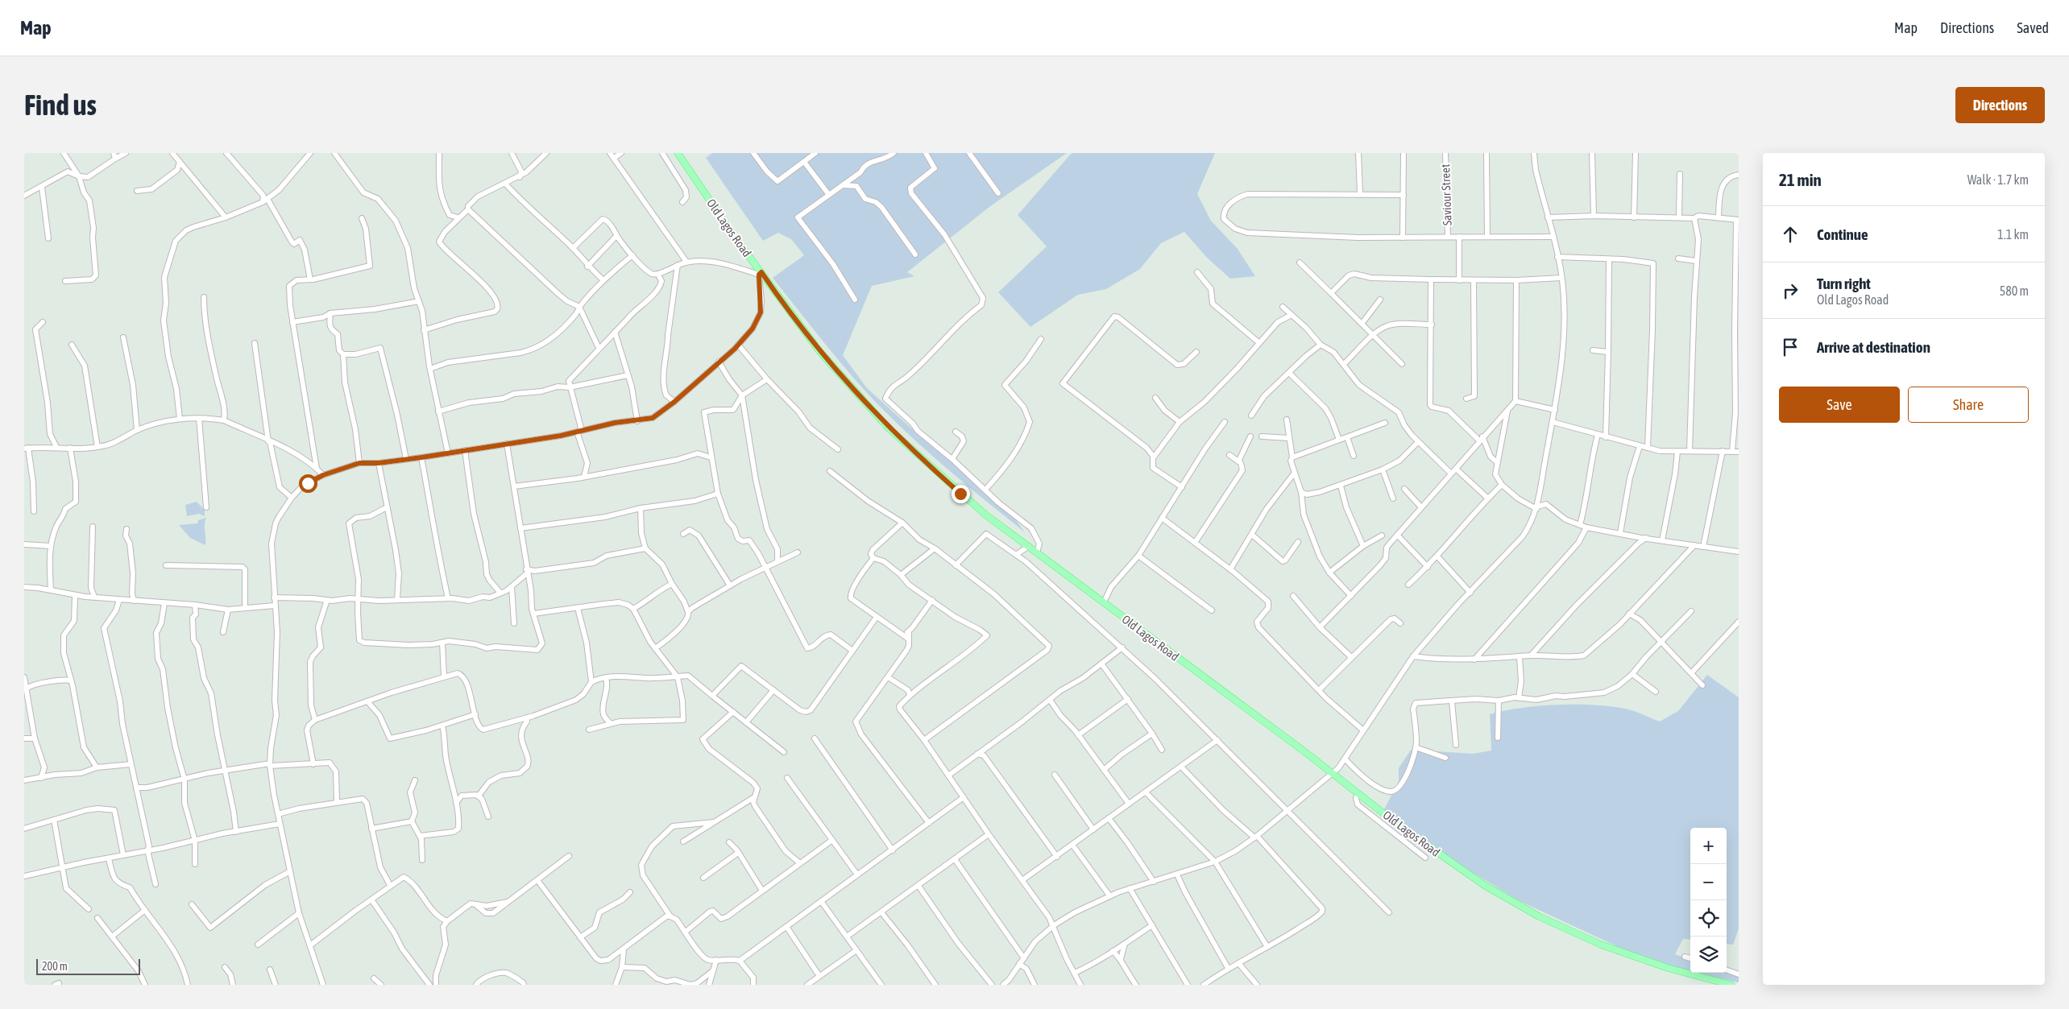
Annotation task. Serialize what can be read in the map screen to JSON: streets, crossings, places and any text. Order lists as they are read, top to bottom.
{
  "streets": {
    "main road": ["Old Lagos Road"],
    "street": ["Saviour Street"]
  },
  "scale_bar": "200 m",
  "page": {
    "header": "Map",
    "nav": ["Map", "Directions", "Saved"],
    "buttons": [
      "Directions",
      ["Save", "Share"]
    ],
    "title": "Find us",
    "heading": ["21 min", "Walk · 1.7 km"],
    "list": [
      ["Continue", "1.1 km"],
      ["Turn right", "Old Lagos Road", "580 m"],
      "Arrive at destination"
    ],
    "map_buttons": ["+", "−"],
    "scale": "200 m"
  }
}
